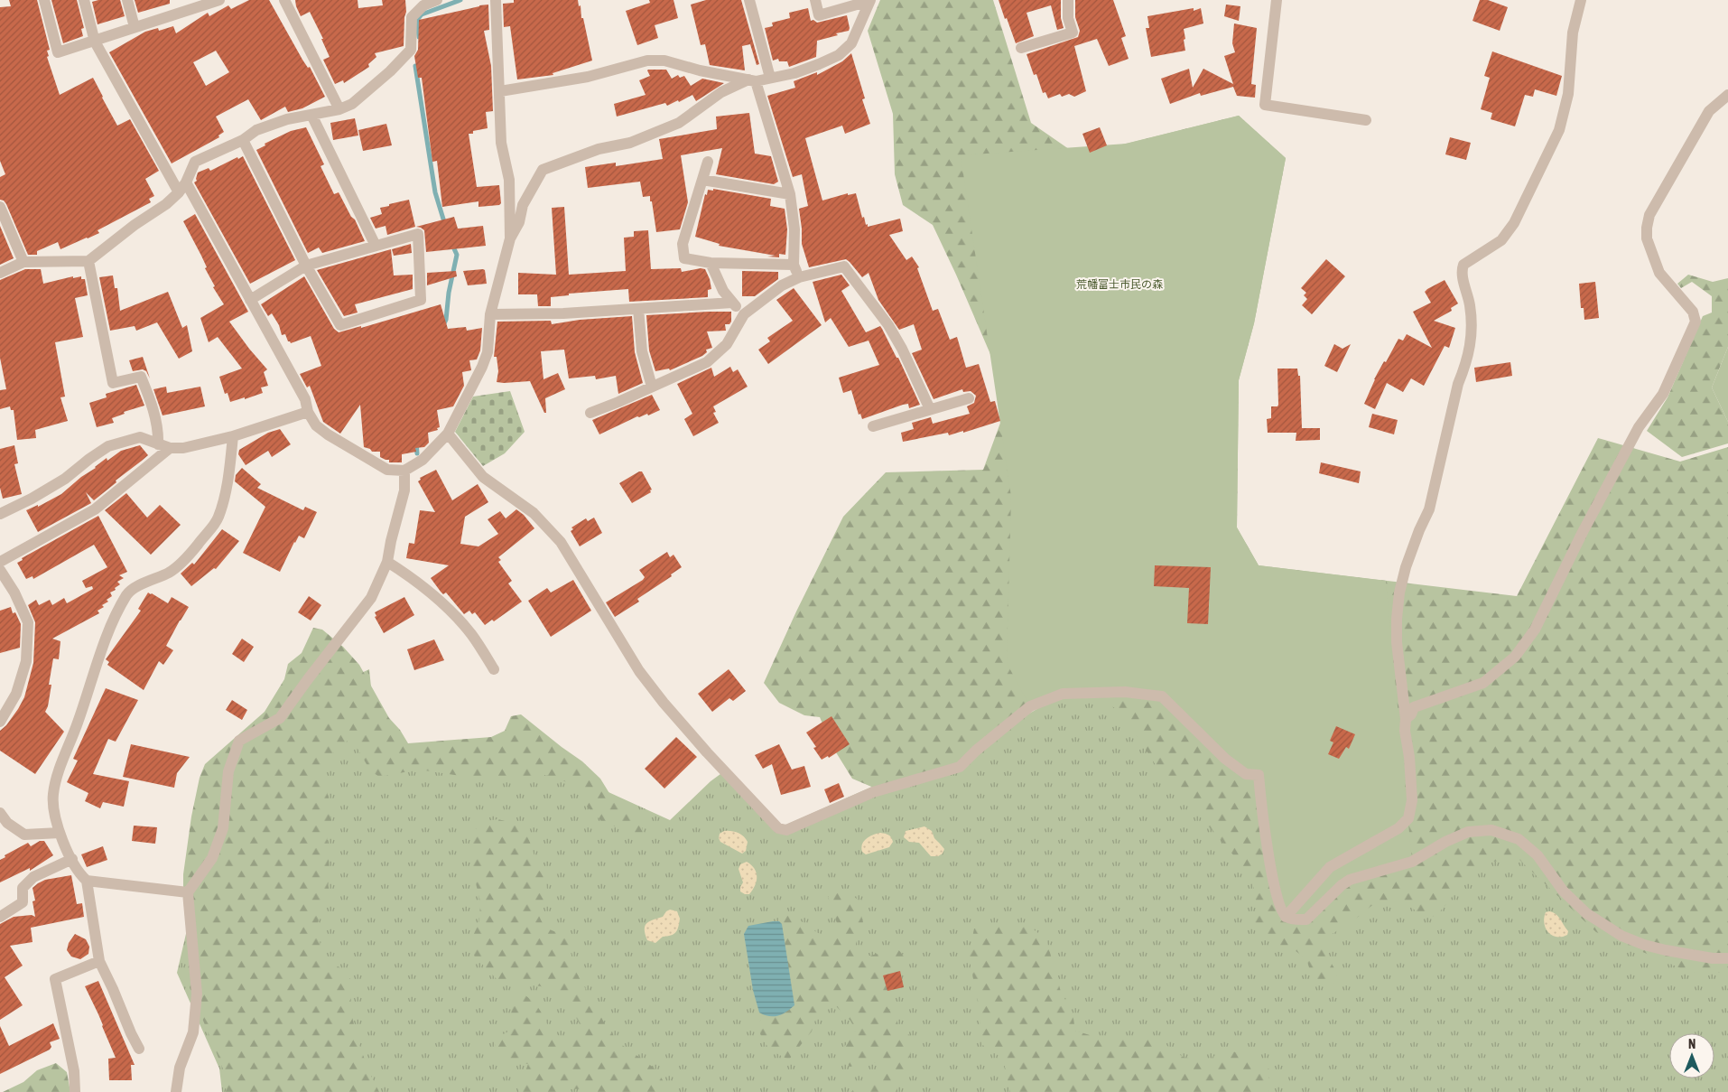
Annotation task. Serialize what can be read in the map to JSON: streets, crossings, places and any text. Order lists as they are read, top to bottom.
{
  "parks": ["荒幡富士市民の森"],
  "north": "top"
}
